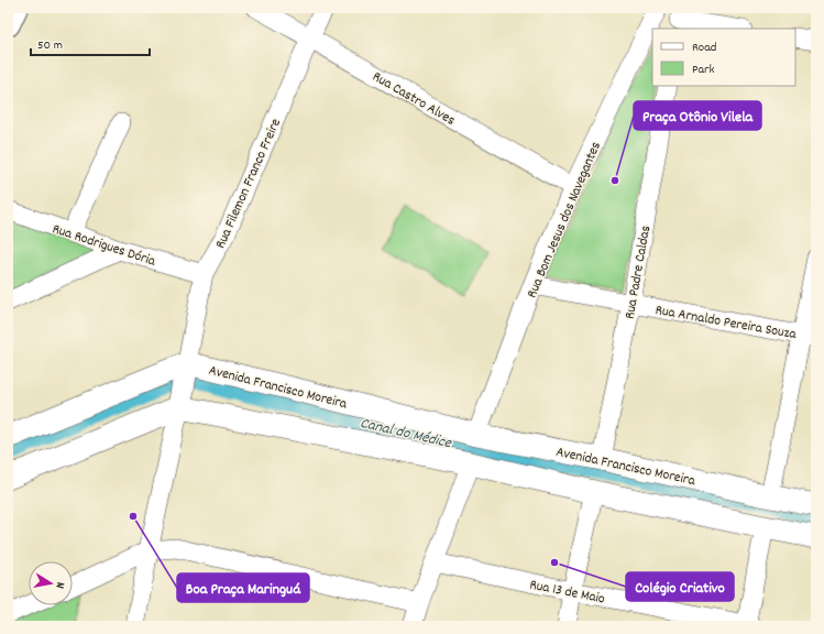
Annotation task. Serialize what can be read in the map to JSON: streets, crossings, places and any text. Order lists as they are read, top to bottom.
{
  "streets": {
    "street": [
      "Rua Castro Alves",
      "Rua Filemon Franco Freire",
      "Rua Bom Jesus dos Navegantes",
      "Rua Rodrigues Dória",
      "Rua Padre Caldas",
      "Rua Arnaldo Pereira Souza",
      "Avenida Francisco Moreira",
      "Rua 13 de Maio"
    ]
  },
  "crossings": [
    ["Rua Castro Alves", "Rua Filemon Franco Freire"],
    ["Rua Castro Alves", "Rua Bom Jesus dos Navegantes"],
    ["Rua Filemon Franco Freire", "Rua Rodrigues Dória"],
    ["Rua Filemon Franco Freire", "Avenida Francisco Moreira"],
    ["Rua Bom Jesus dos Navegantes", "Rua Arnaldo Pereira Souza"],
    ["Rua Bom Jesus dos Navegantes", "Avenida Francisco Moreira"],
    ["Rua Padre Caldas", "Rua Arnaldo Pereira Souza"],
    ["Rua Padre Caldas", "Avenida Francisco Moreira"]
  ],
  "water": ["Canal do Médice"],
  "places": ["Praça Otônio Vilela", "Boa Praça Maringuá", "Colégio Criativo"],
  "legend": ["Road", "Park"],
  "scale_bar": "50 m",
  "north": "right"
}
